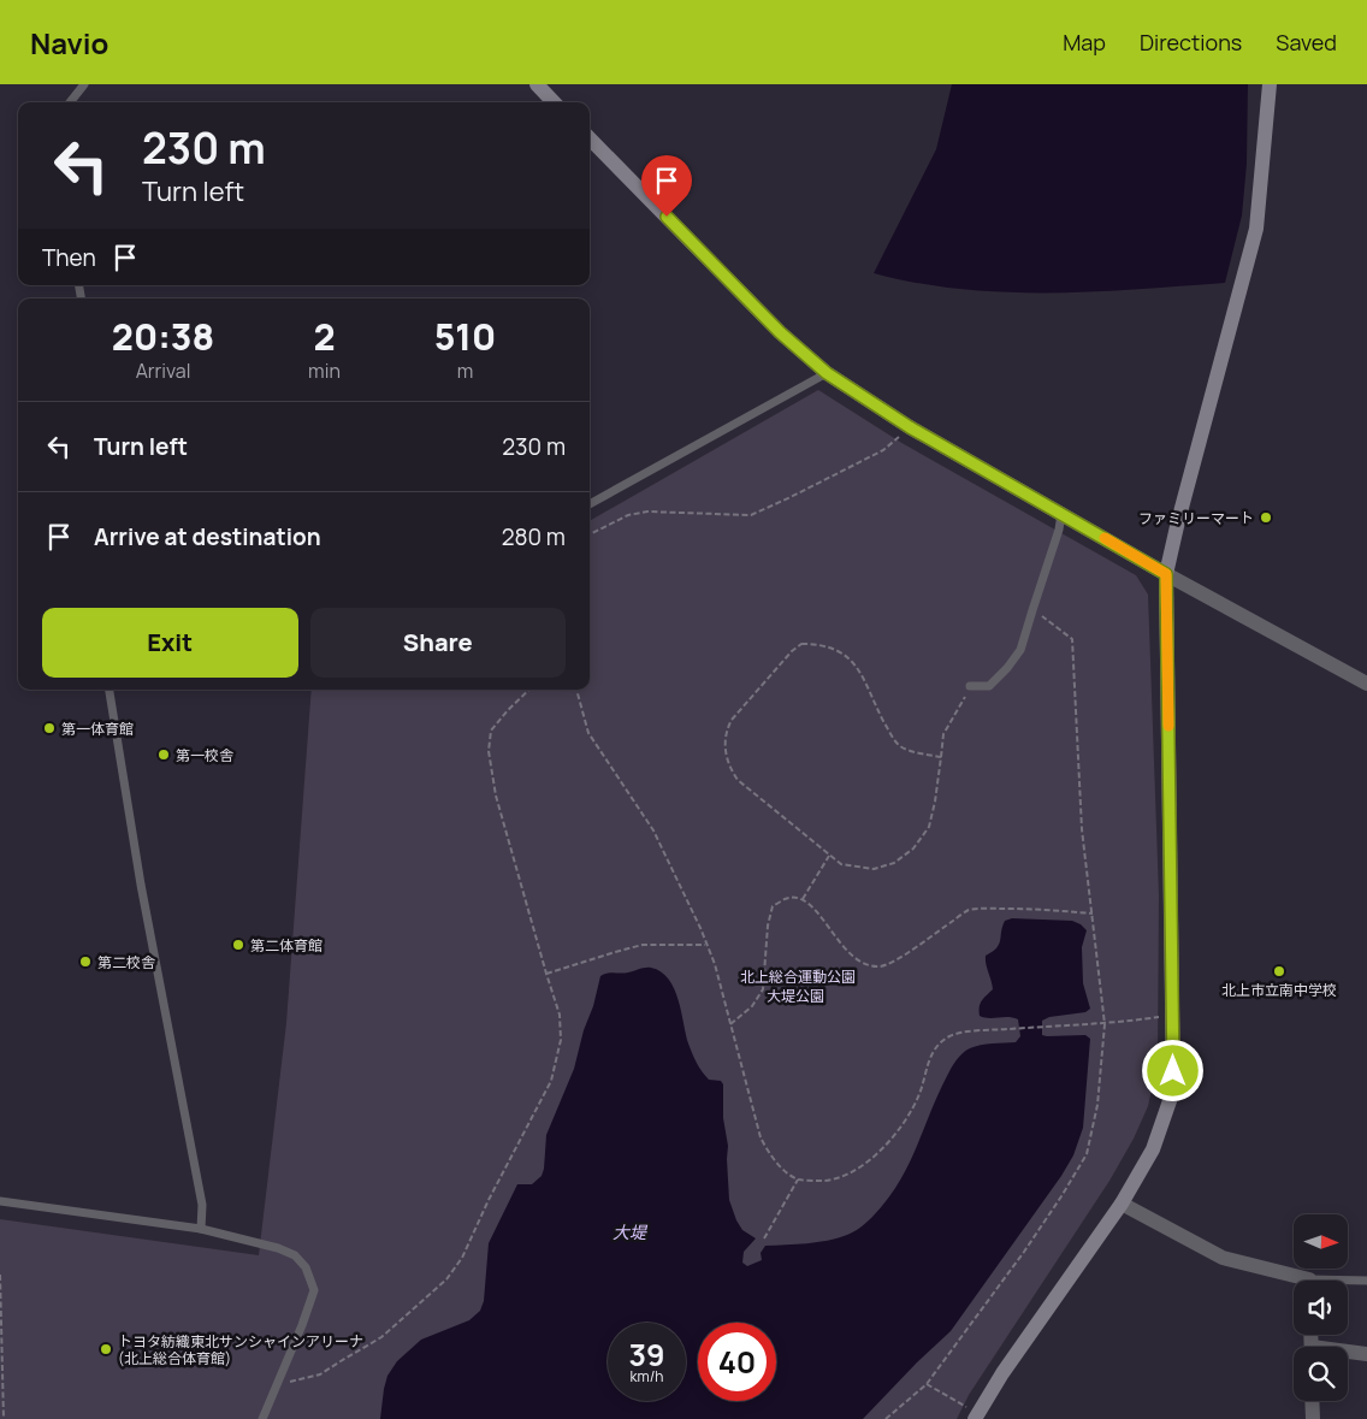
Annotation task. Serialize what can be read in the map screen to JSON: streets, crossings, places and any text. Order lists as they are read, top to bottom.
{
  "water": ["大堤"],
  "parks": ["北上総合運動公園", "大堤公園"],
  "places": [
    "ファミリーマート",
    "第一体育館",
    "第一校舎",
    "第二体育館",
    "第二校舎",
    "北上市立南中学校",
    "トヨタ紡織東北サンシャインアリーナ (北上総合体育館)"
  ],
  "north": "right",
  "page": {
    "header": "Navio",
    "nav": ["Map", "Directions", "Saved"],
    "turn": ["230 m", "Turn left"],
    "then": "Then",
    "eta": [
      "20:38",
      "Arrival",
      "2",
      "min",
      "510",
      "m"
    ],
    "list": [
      {
        "name": "Turn left",
        "value": "230 m"
      },
      {
        "name": "Arrive at destination",
        "value": "280 m"
      }
    ],
    "buttons": ["Exit", "Share"],
    "speed": "39 km/h",
    "limit": "40"
  }
}
